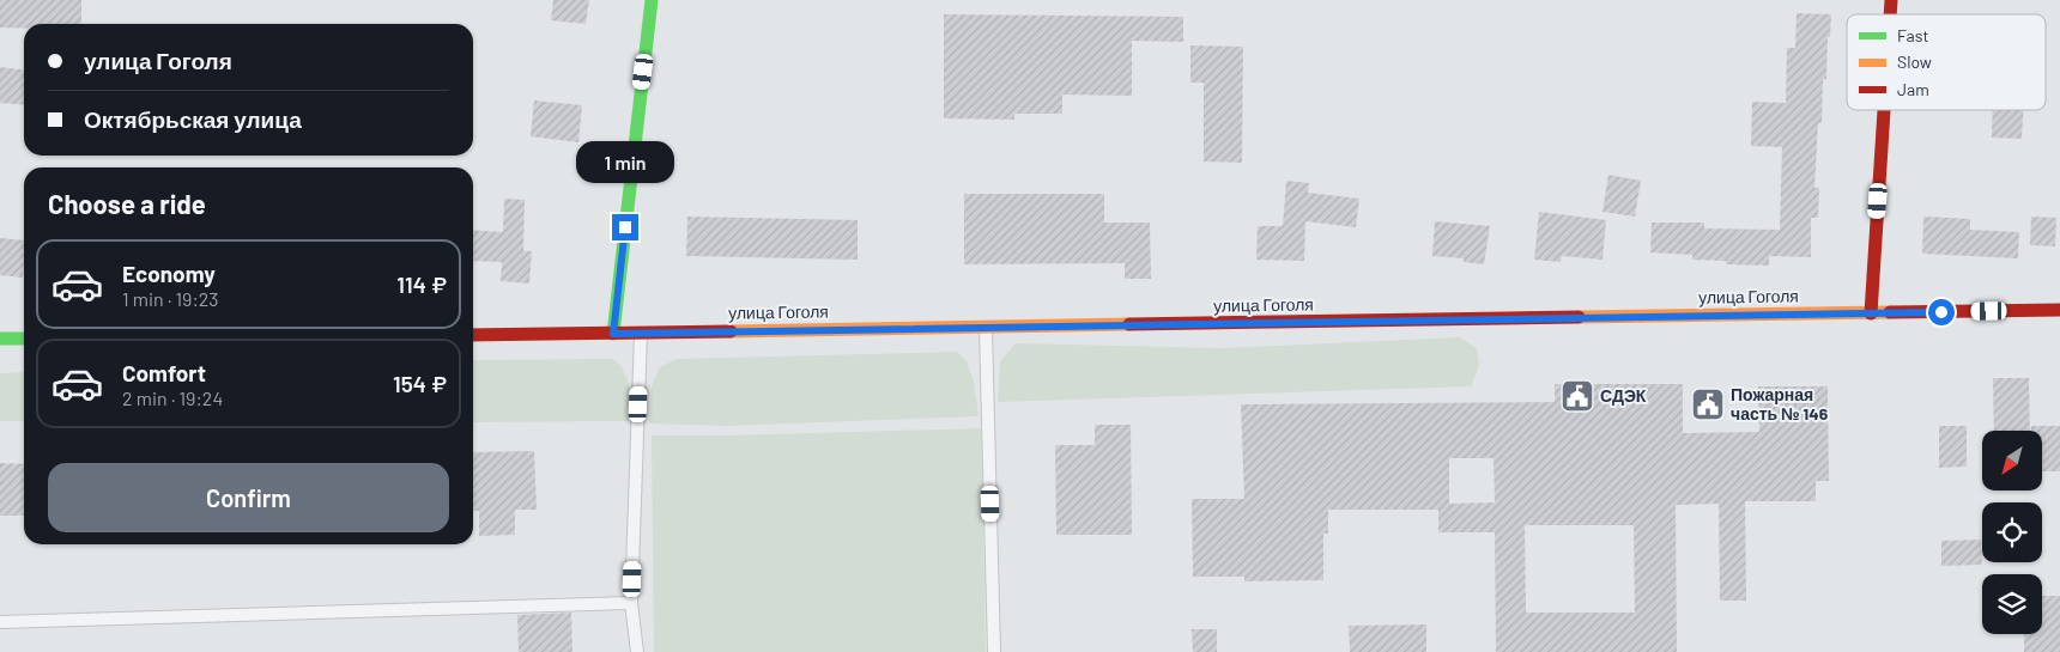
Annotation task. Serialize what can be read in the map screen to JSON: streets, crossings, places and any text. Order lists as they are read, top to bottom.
{
  "streets": {
    "street": ["улица Гоголя"]
  },
  "places": {
    "public building": ["СДЭК", "Пожарная часть № 146"]
  },
  "legend": ["Fast", "Slow", "Jam"],
  "north": "bottom left",
  "page": {
    "banner": ["улица Гоголя", "Октябрьская улица"],
    "bubble": "1 min",
    "heading": "Choose a ride",
    "list": [
      {
        "name": "Economy",
        "note": "1 min · 19:23",
        "value": "114 ₽"
      },
      {
        "name": "Comfort",
        "note": "2 min · 19:24",
        "value": "154 ₽"
      }
    ],
    "buttons": "Confirm"
  }
}
